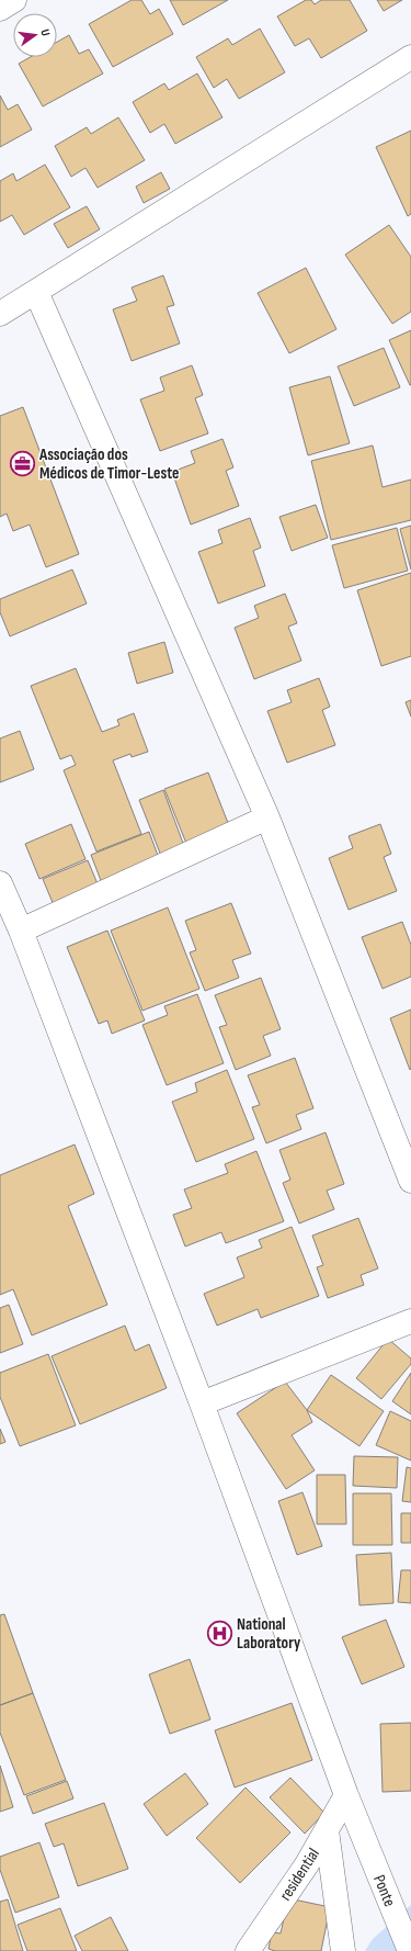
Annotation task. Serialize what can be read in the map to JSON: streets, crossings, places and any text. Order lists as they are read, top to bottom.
{
  "streets": {
    "street": ["residential", "Ponte"]
  },
  "crossings": [
    ["residential", "Ponte"]
  ],
  "places": {
    "office": ["Associação dos Médicos de Timor-Leste"],
    "hospital": ["National Laboratory"]
  },
  "north": "right"
}
